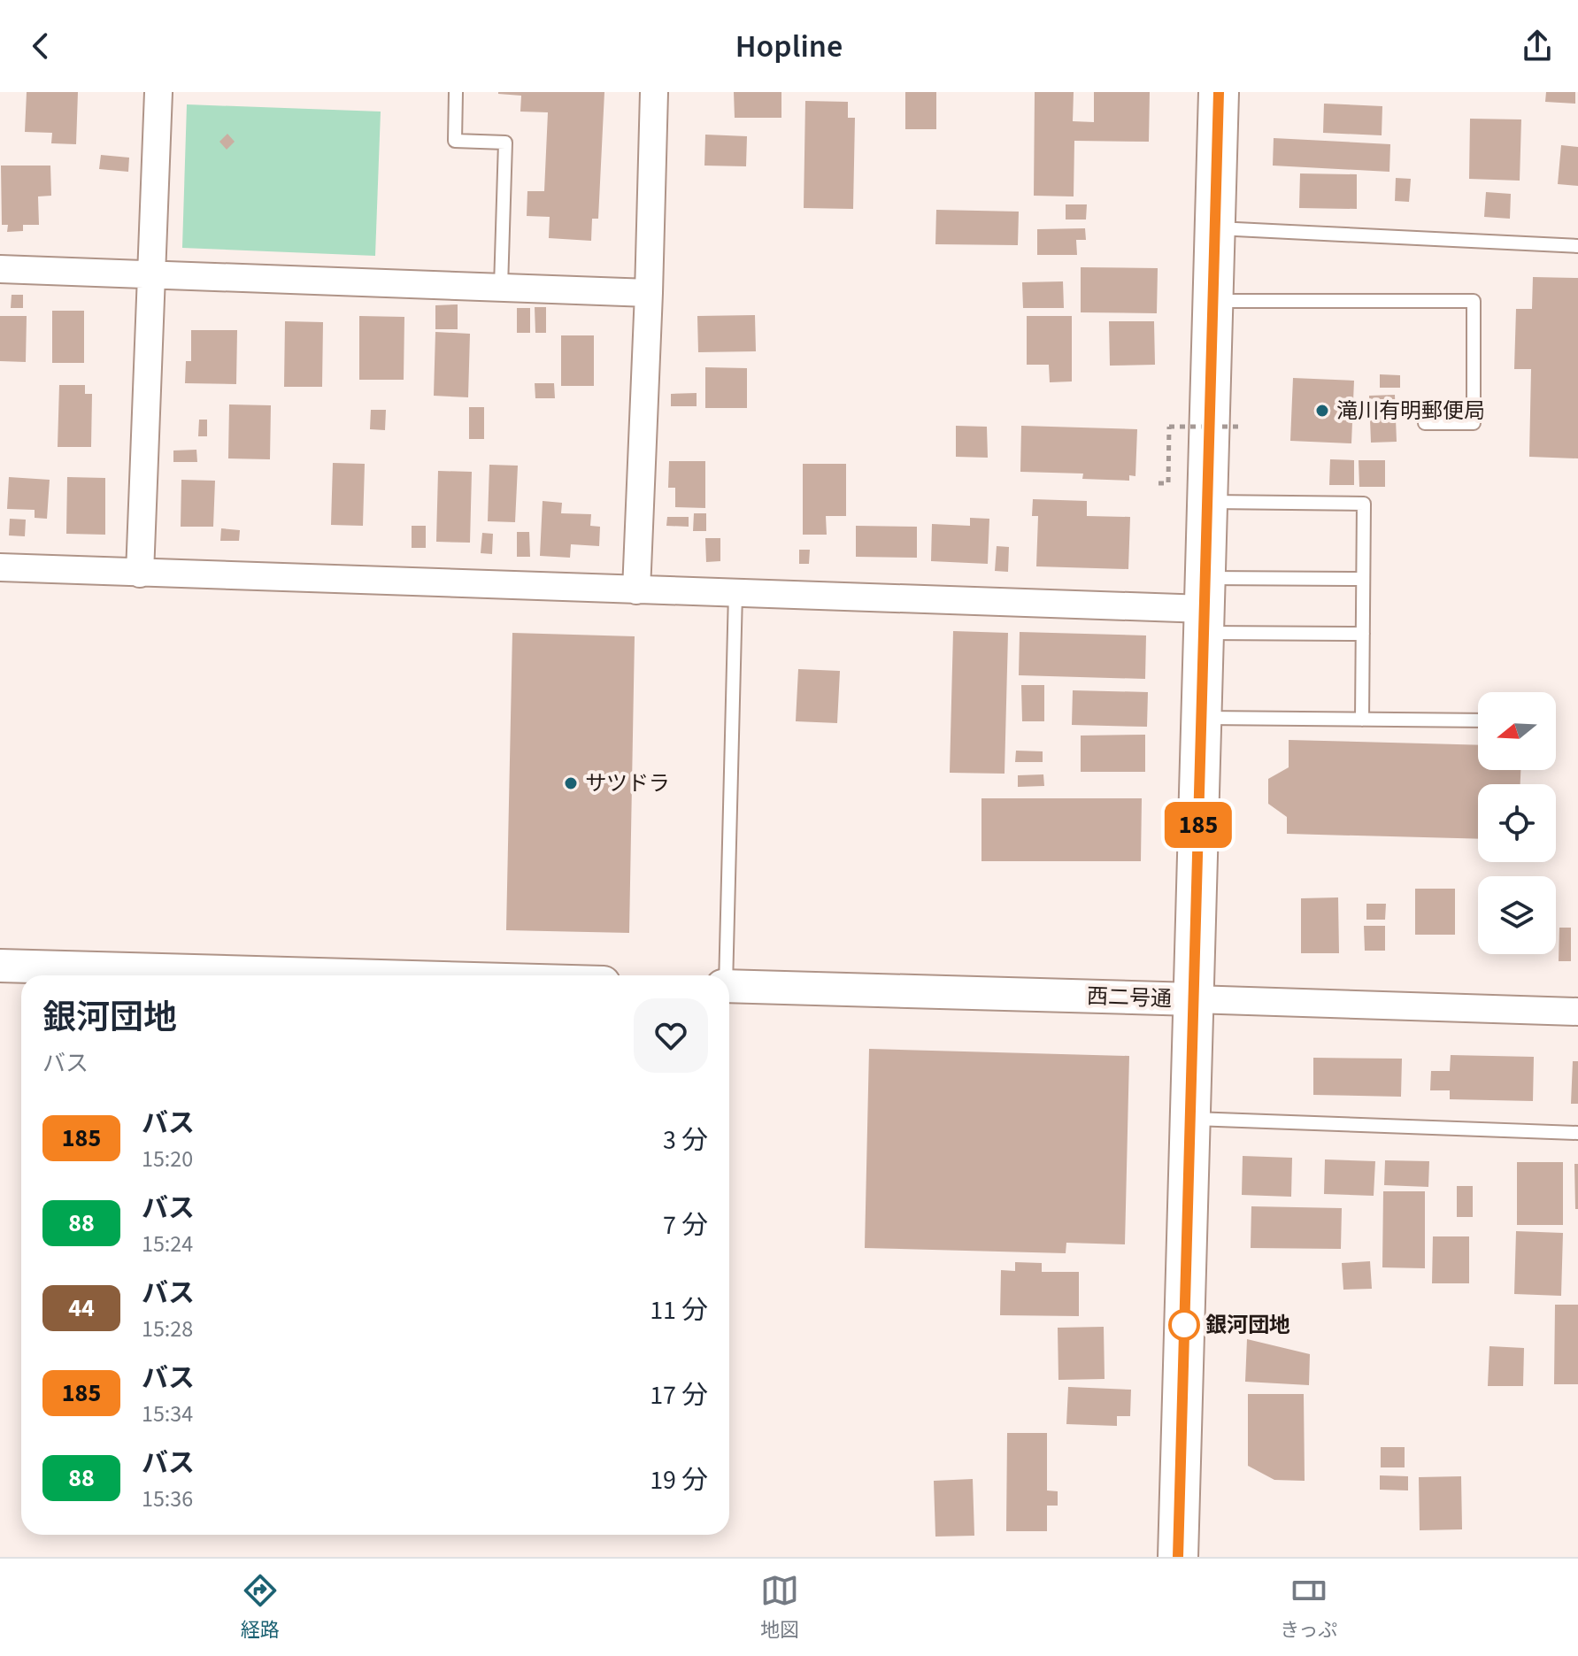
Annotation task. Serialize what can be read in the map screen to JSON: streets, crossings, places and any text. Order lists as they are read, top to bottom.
{
  "streets": {
    "street": ["西二号通"]
  },
  "places": ["滝川有明郵便局", "サツドラ", "銀河団地"],
  "lines": ["bus line 185"],
  "north": "left",
  "page": {
    "header": "Hopline",
    "on_map": "185",
    "heading": ["銀河団地", "バス"],
    "list": [
      {
        "mark": "185",
        "name": "バス",
        "note": "15:20",
        "value": "3 分"
      },
      {
        "mark": "88",
        "name": "バス",
        "note": "15:24",
        "value": "7 分"
      },
      {
        "mark": "44",
        "name": "バス",
        "note": "15:28",
        "value": "11 分"
      },
      {
        "mark": "185",
        "name": "バス",
        "note": "15:34",
        "value": "17 分"
      },
      {
        "mark": "88",
        "name": "バス",
        "note": "15:36",
        "value": "19 分"
      }
    ],
    "tabs": ["経路", "地図", "きっぷ"]
  }
}
